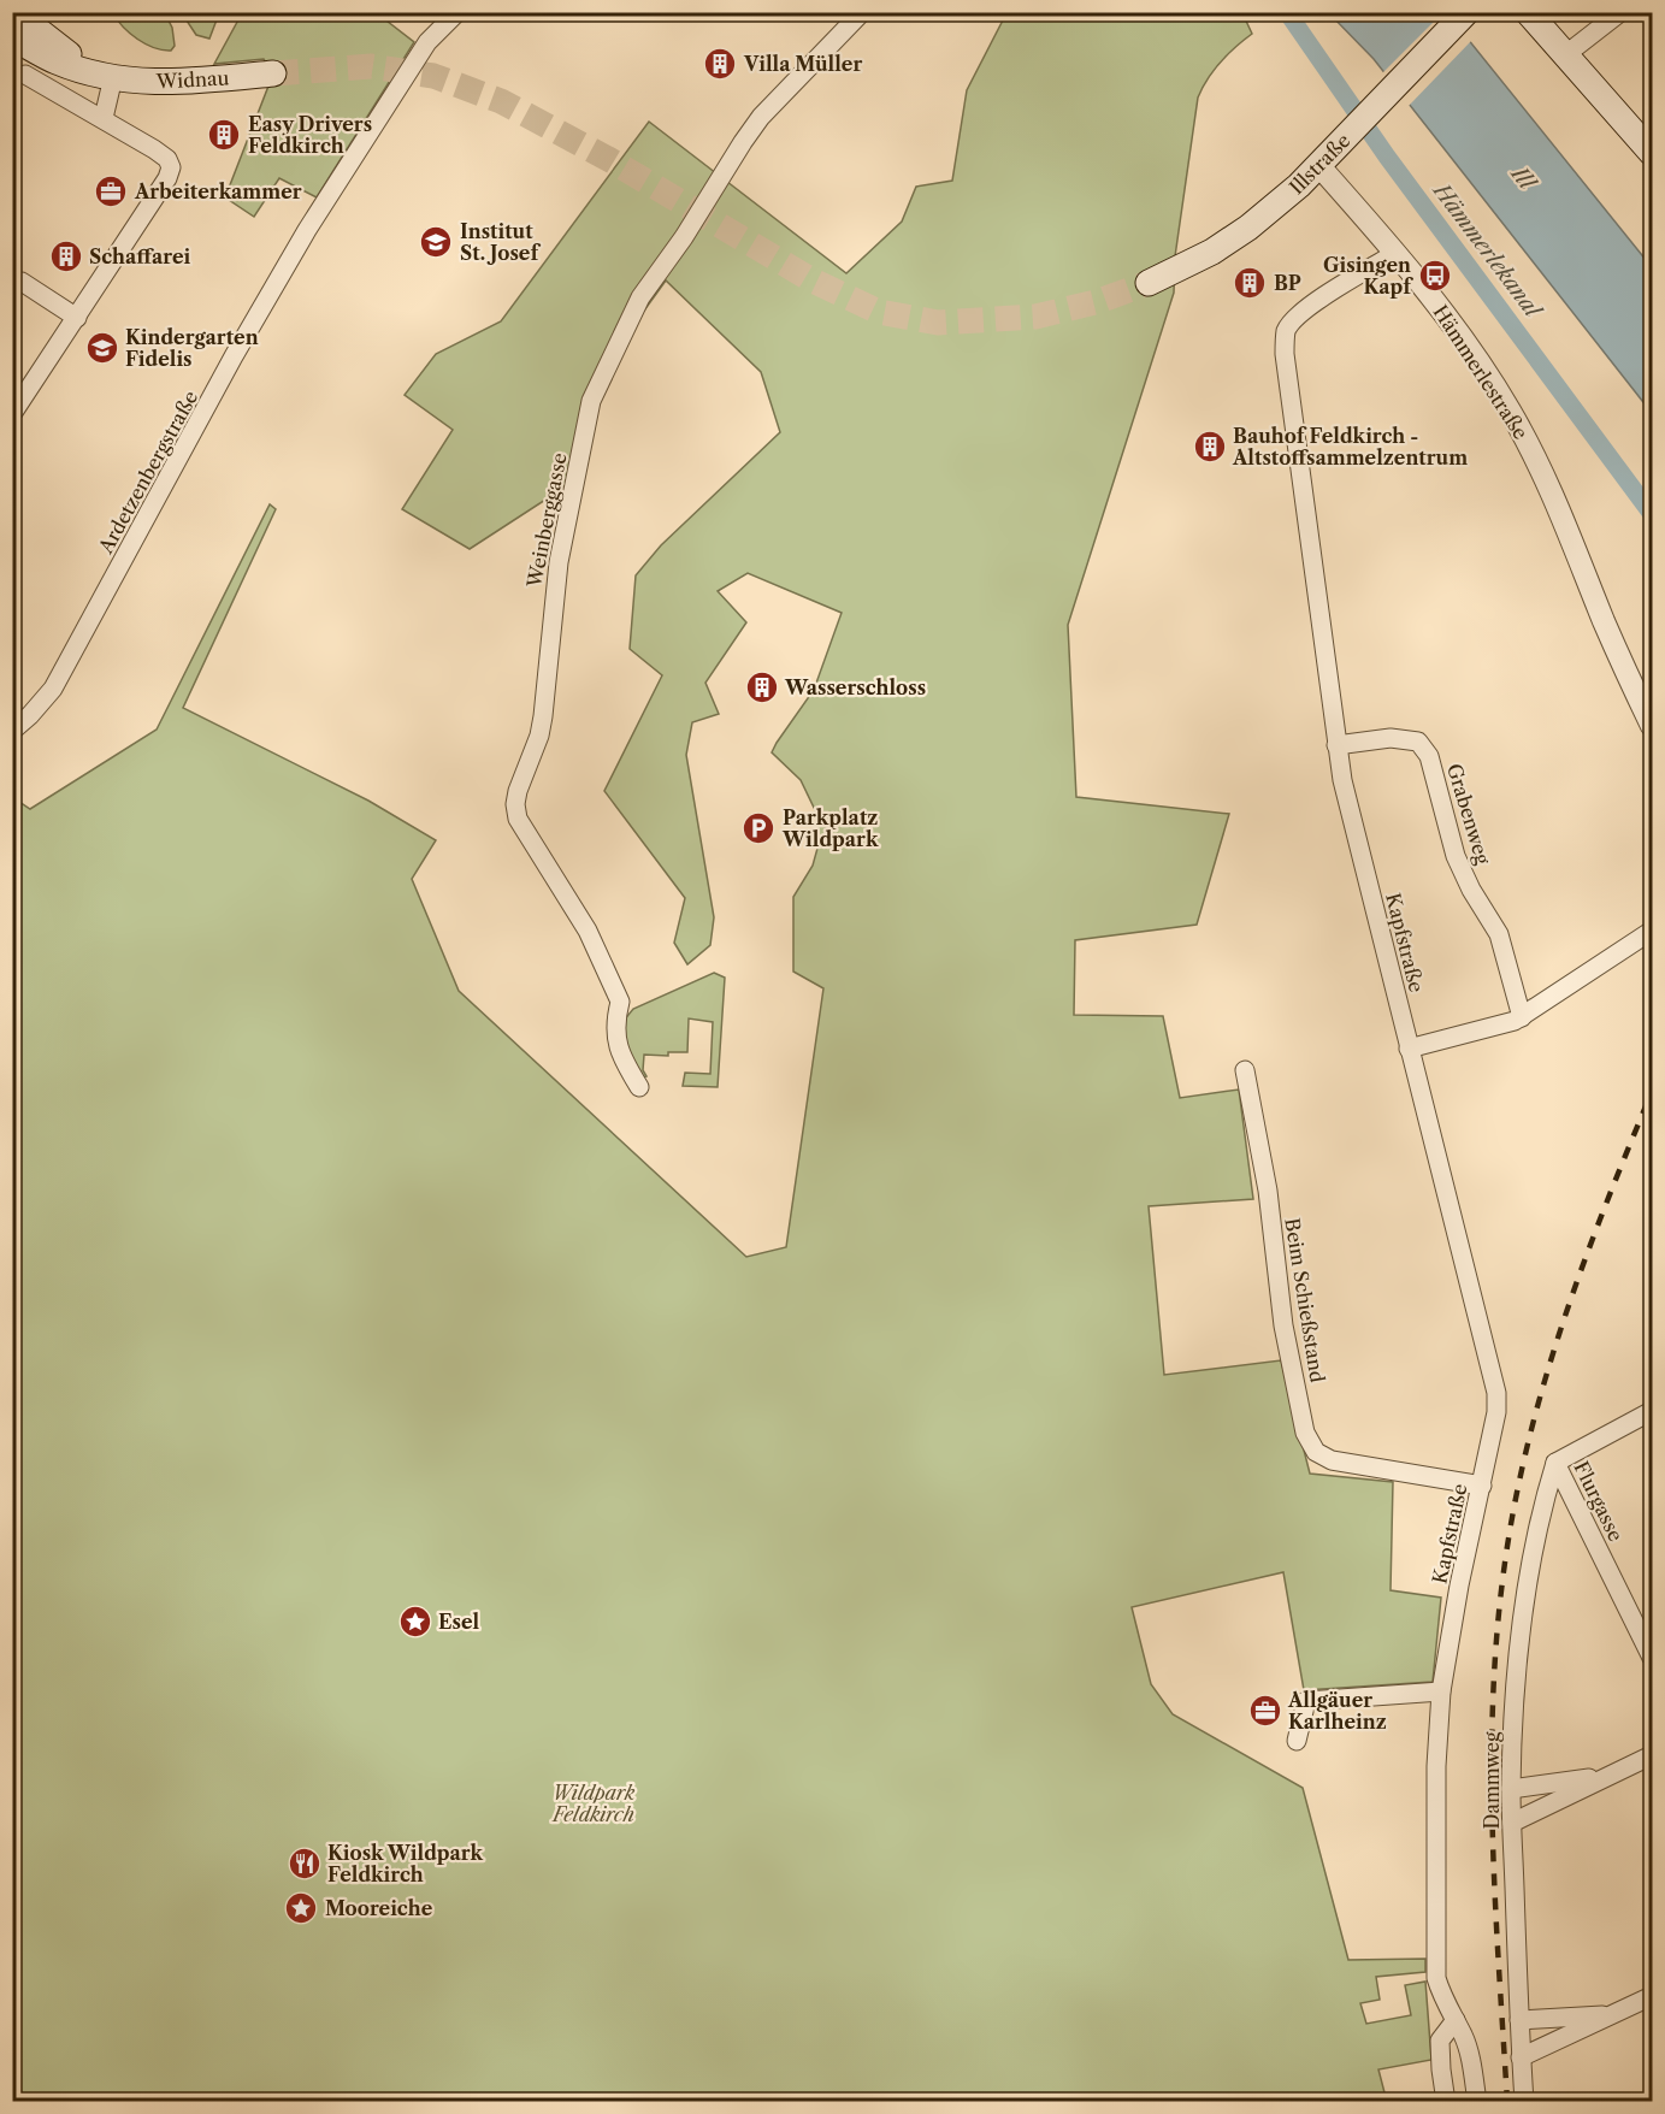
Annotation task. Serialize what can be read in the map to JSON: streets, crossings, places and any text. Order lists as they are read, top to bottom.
{
  "streets": {
    "main road": ["Widnau", "Illstraße"],
    "street": [
      "Hämmerlestraße",
      "Ardetzenbergstraße",
      "Weinberggasse",
      "Grabenweg",
      "Kapfstraße",
      "Beim Schießstand",
      "Flurgasse",
      "Dammweg"
    ]
  },
  "crossings": [
    ["Illstraße", "Hämmerlestraße"],
    ["Hämmerlestraße", "Kapfstraße"],
    ["Grabenweg", "Kapfstraße"],
    ["Kapfstraße", "Beim Schießstand"],
    ["Flurgasse", "Dammweg"]
  ],
  "water": ["Ill", "Hämmerlekanal"],
  "parks": ["Wildpark Feldkirch"],
  "places": {
    "building": [
      "Villa Müller",
      "Easy Drivers Feldkirch",
      "Schaffarei",
      "BP",
      "Bauhof Feldkirch - Altstoffsammelzentrum",
      "Wasserschloss"
    ],
    "office": ["Arbeiterkammer", "Allgäuer Karlheinz"],
    "school or university": ["Institut St. Josef", "Kindergarten Fidelis"],
    "bus stop": ["Gisingen Kapf"],
    "parking": ["Parkplatz Wildpark"],
    "place": ["Esel", "Mooreiche"],
    "restaurant": ["Kiosk Wildpark Feldkirch"]
  }
}
